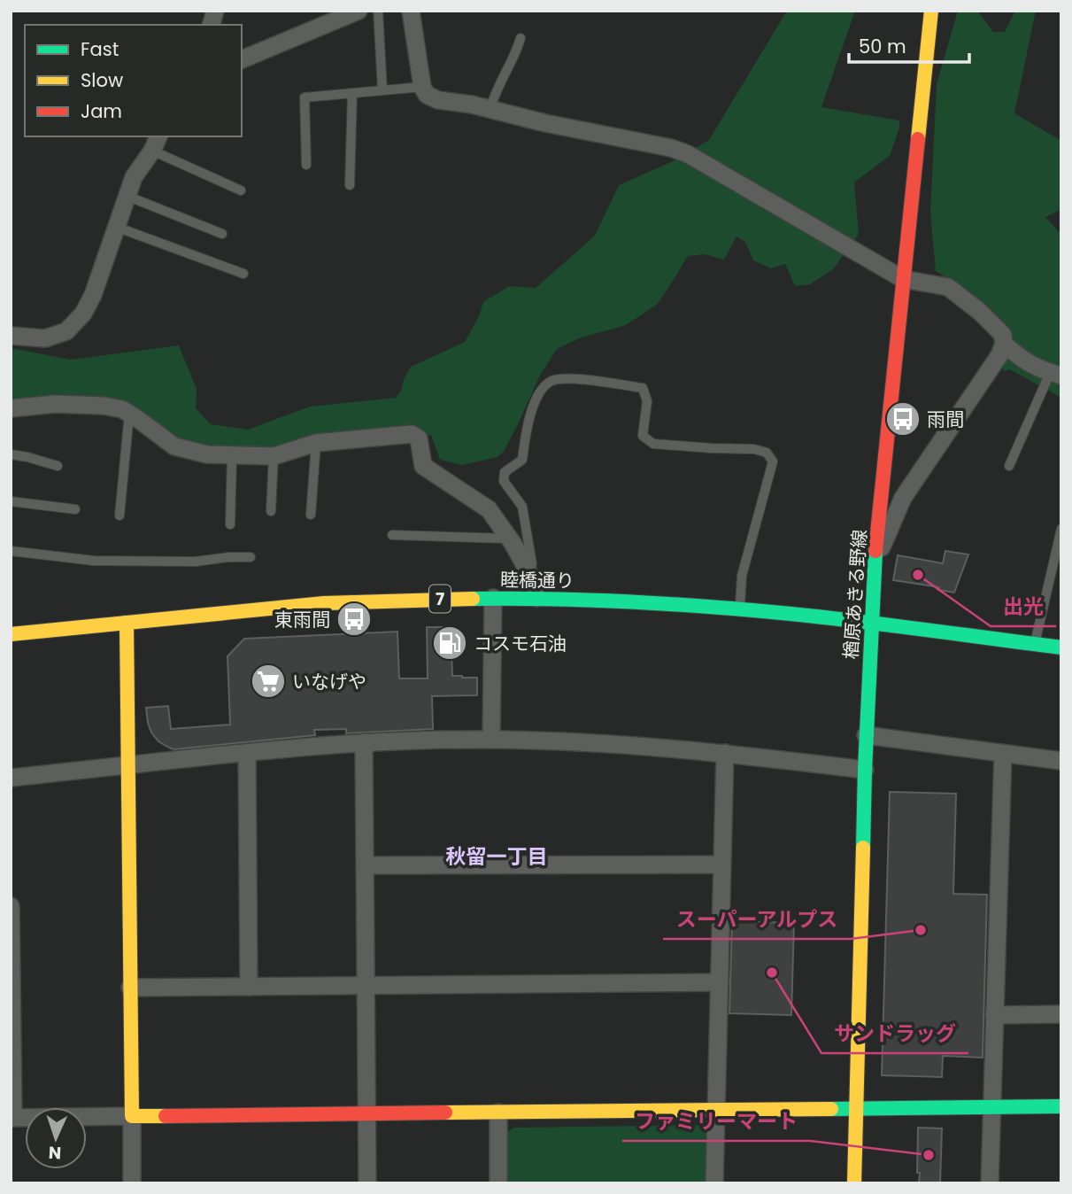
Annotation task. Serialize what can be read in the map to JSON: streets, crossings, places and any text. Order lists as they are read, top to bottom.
{
  "streets": {
    "main road": ["睦橋通り", "楢原あきる野線", "7"]
  },
  "crossings": [
    ["睦橋通り", "楢原あきる野線"]
  ],
  "districts": ["秋留一丁目"],
  "places": {
    "bus stop": ["雨間", "東雨間"],
    "other": [
      "出光",
      "スーパーアルプス",
      "サンドラッグ",
      "ファミリーマート"
    ],
    "fuel station": ["コスモ石油"],
    "supermarket": ["いなげや"]
  },
  "legend": ["Fast", "Slow", "Jam"],
  "scale_bar": "50 m",
  "north": "bottom"
}
